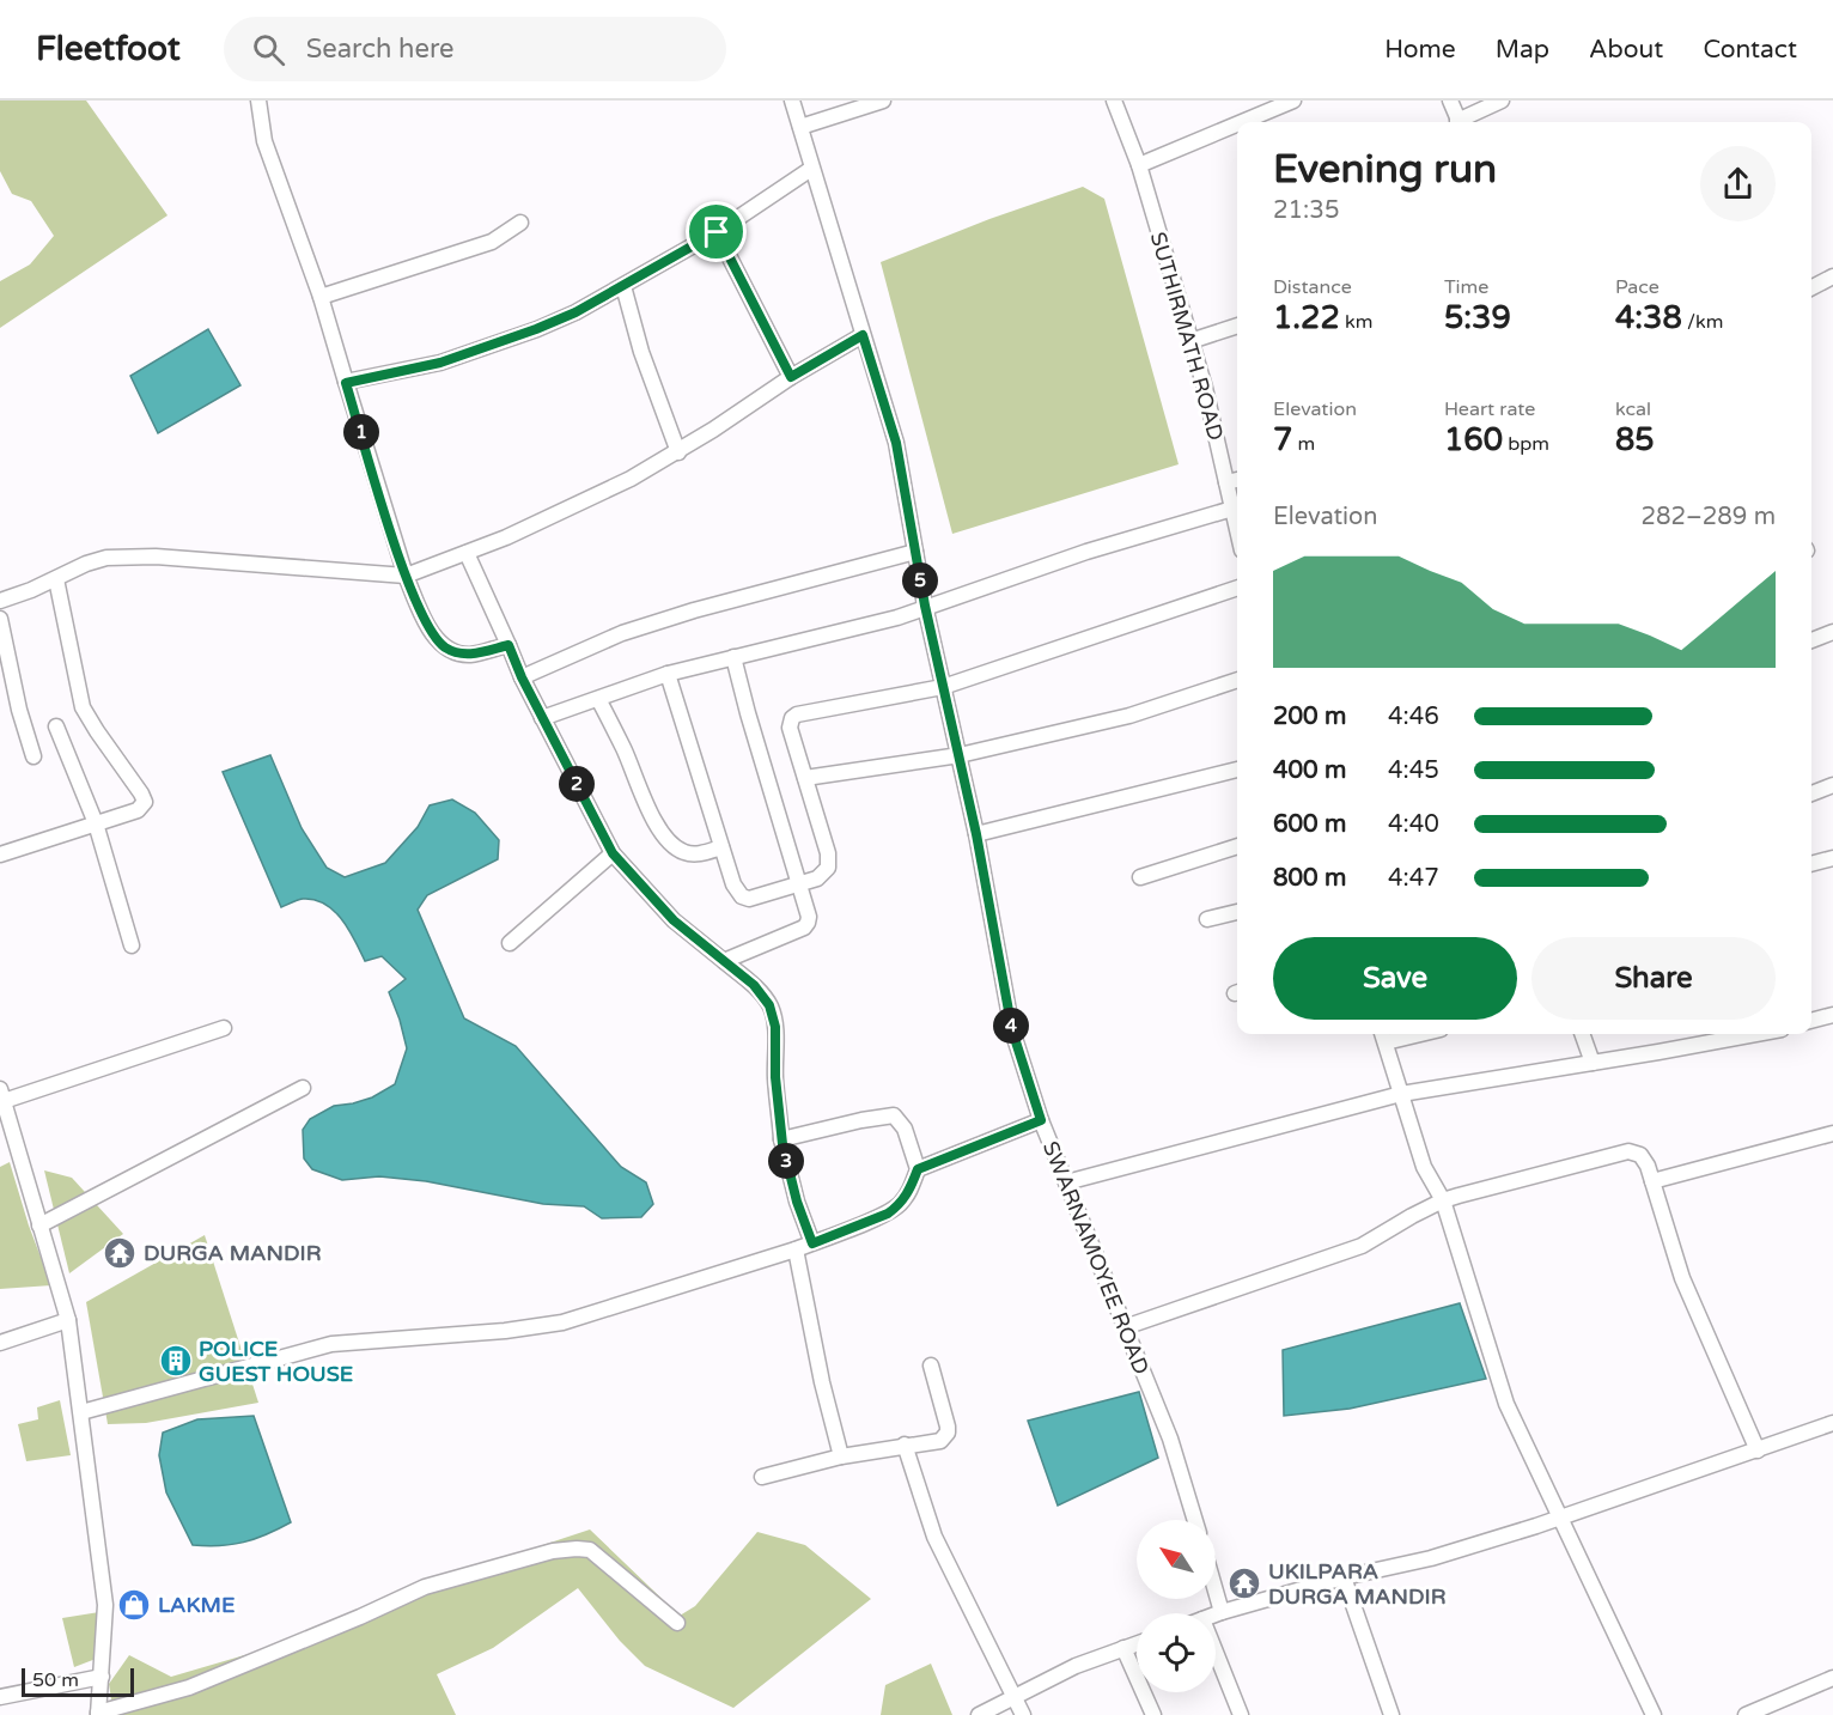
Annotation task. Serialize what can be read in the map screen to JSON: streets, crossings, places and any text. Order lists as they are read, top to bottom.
{
  "streets": {
    "street": ["SUTHIRMATH ROAD", "SWARNAMOYEE ROAD"]
  },
  "places": {
    "temple": ["DURGA MANDIR", "UKILPARA DURGA MANDIR"],
    "building": ["POLICE GUEST HOUSE"],
    "shop": ["LAKME"]
  },
  "scale_bar": "50 m",
  "north": "top left",
  "page": {
    "header": "Fleetfoot",
    "search": "Search here",
    "nav": [
      "Home",
      "Map",
      "About",
      "Contact"
    ],
    "heading": ["Evening run", "21:35"],
    "stats": [
      ["Distance", "1.22 km"],
      ["Time", "5:39"],
      ["Pace", "4:38 /km"],
      ["Elevation", "7 m"],
      ["Heart rate", "160 bpm"],
      ["kcal", "85"]
    ],
    "pins": [
      "1",
      "5",
      "2",
      "4",
      "3"
    ],
    "chart": ["Elevation", "282–289 m"],
    "list": [
      {
        "name": "200 m",
        "note": "4:46"
      },
      {
        "name": "400 m",
        "note": "4:45"
      },
      {
        "name": "600 m",
        "note": "4:40"
      },
      {
        "name": "800 m",
        "note": "4:47"
      }
    ],
    "buttons": ["Save", "Share"],
    "scale": "50 m"
  }
}
